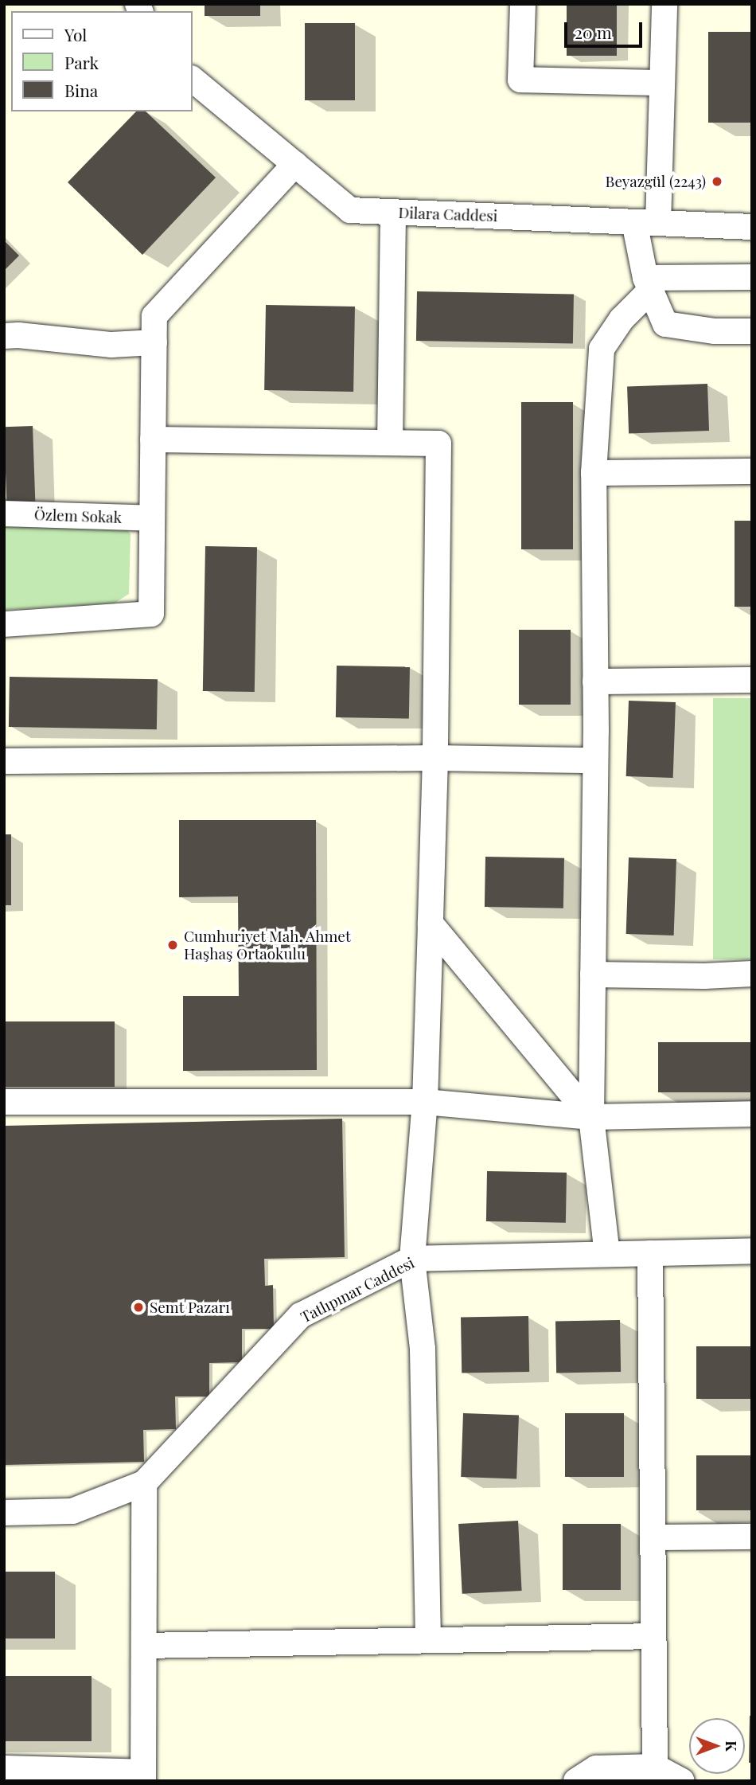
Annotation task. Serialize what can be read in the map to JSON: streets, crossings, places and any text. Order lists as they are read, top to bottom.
{
  "streets": {
    "street": ["Dilara Caddesi", "Özlem Sokak", "Tatlıpınar Caddesi"]
  },
  "places": ["Beyazgül (2243)", "Cumhuriyet Mah. Ahmet Haşhaş Ortaokulu", "Semt Pazarı"],
  "legend": ["Yol", "Park", "Bina"],
  "scale_bar": "20 m",
  "north": "right"
}
